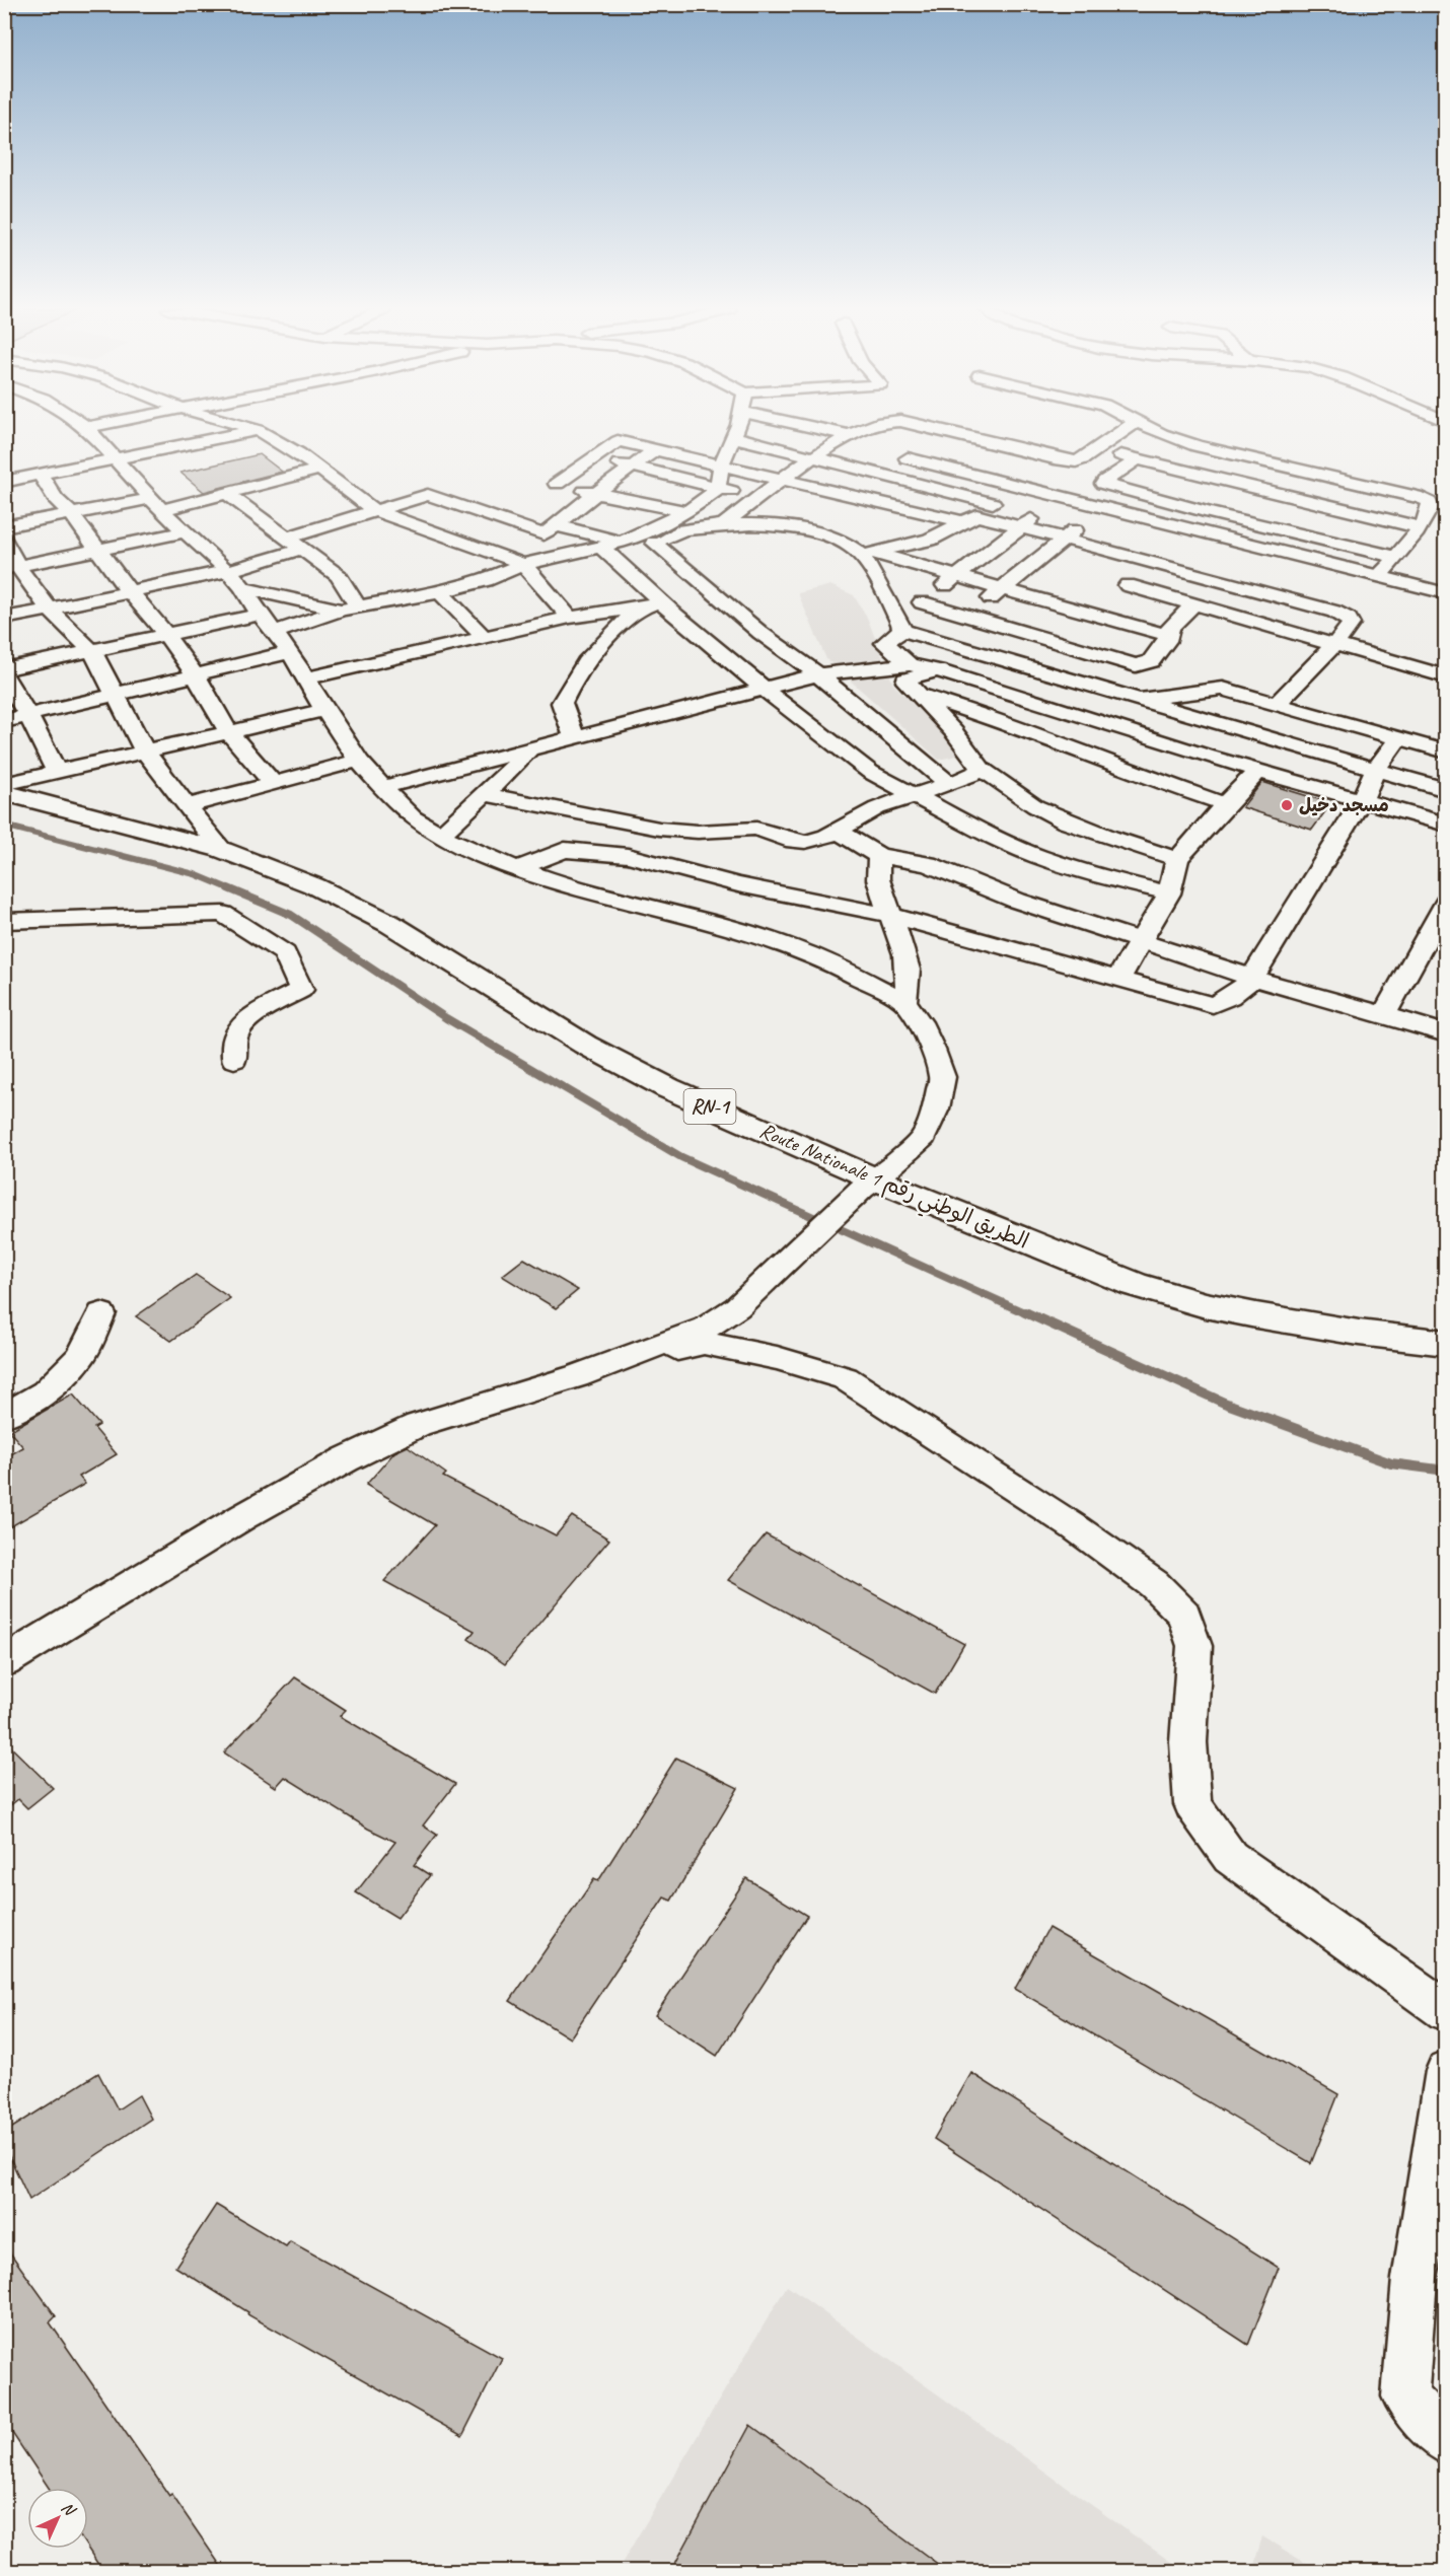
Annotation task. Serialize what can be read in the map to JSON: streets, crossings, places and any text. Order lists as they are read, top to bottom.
{
  "streets": {
    "highway": ["RN-1", "Route Nationale الطريق الوطني رقم 1"]
  },
  "places": ["مسجد دخيل"],
  "north": "top right"
}
